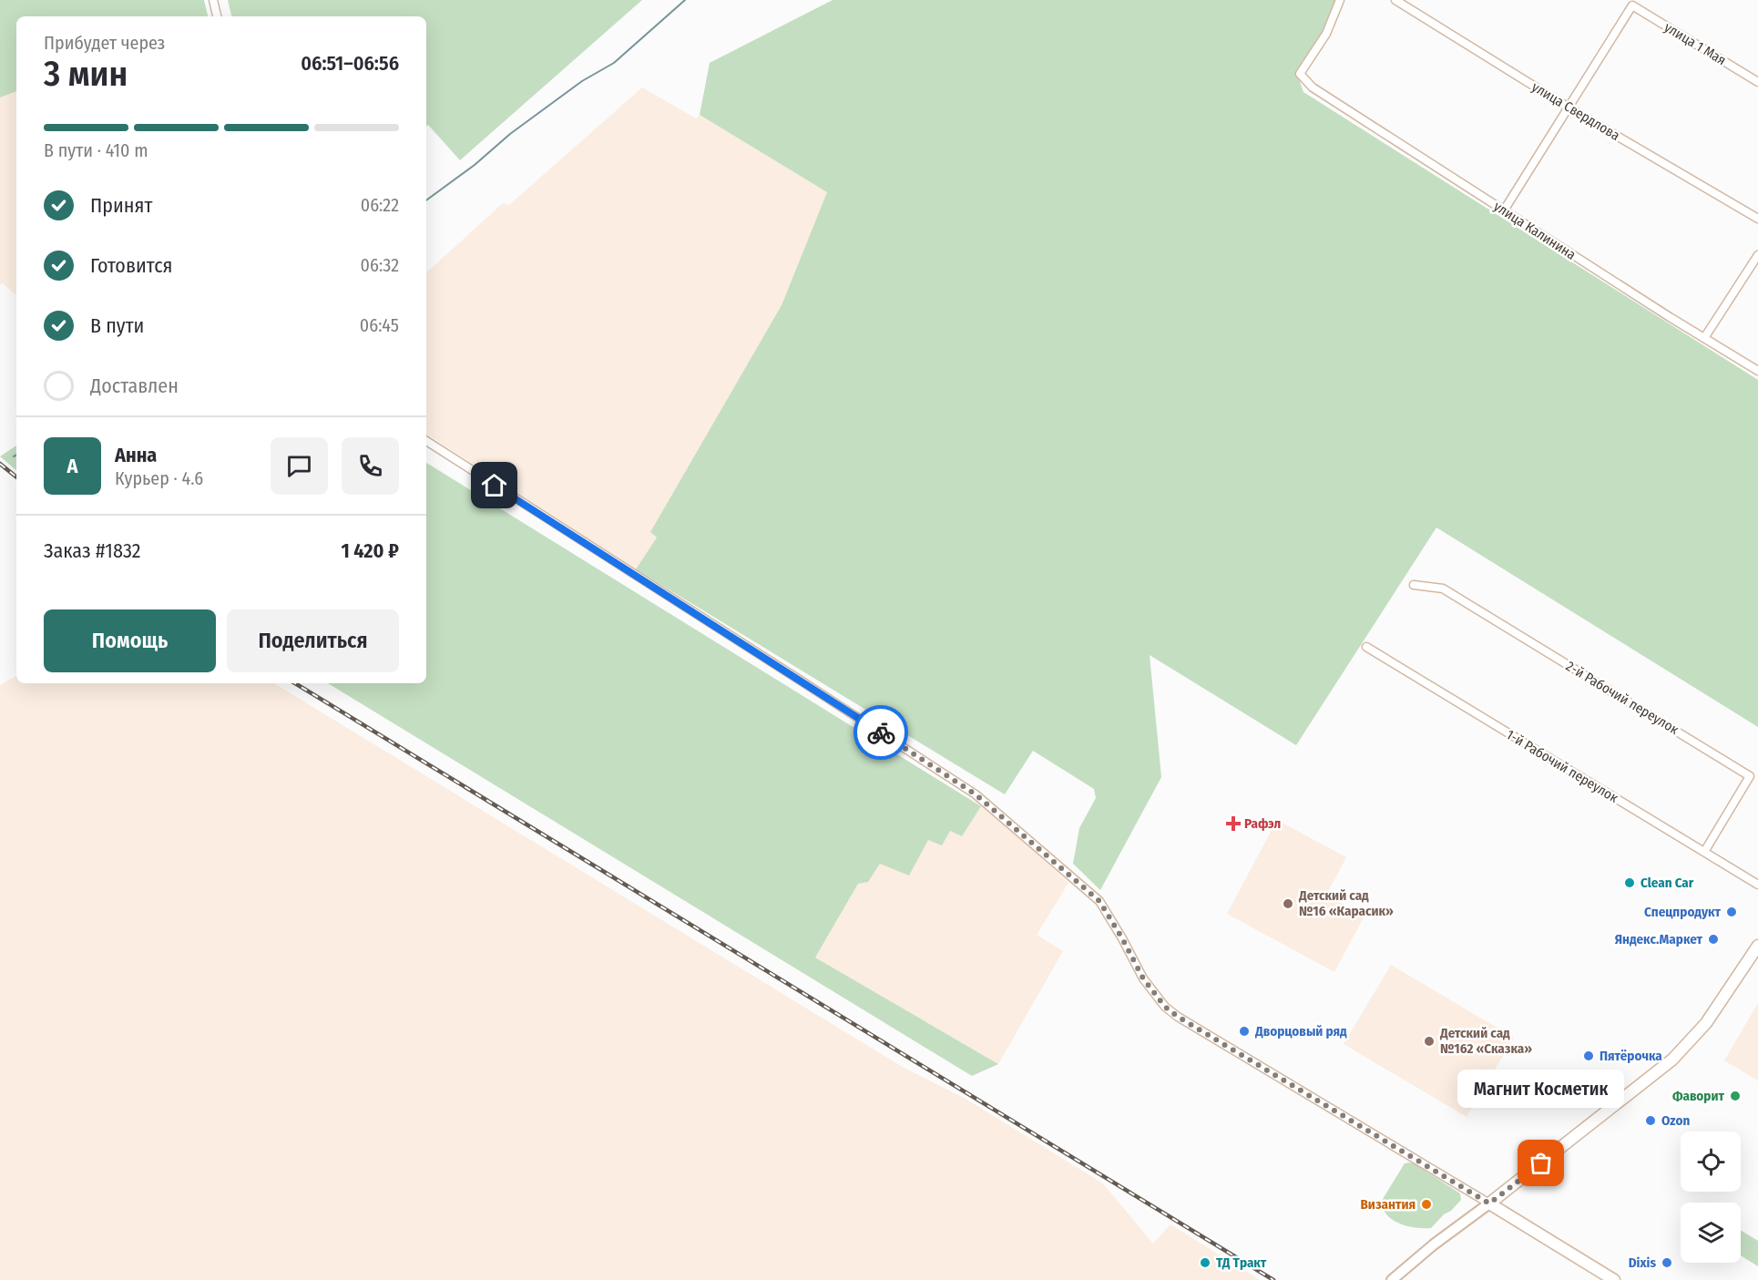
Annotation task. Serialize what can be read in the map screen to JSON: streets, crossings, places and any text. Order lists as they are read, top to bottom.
{
  "streets": {
    "street": [
      "улица 1 Мая",
      "улица Свердлова",
      "улица Калинина",
      "2-й Рабочий переулок",
      "1-й Рабочий переулок"
    ]
  },
  "crossings": [
    ["улица 1 Мая", "улица Свердлова"],
    ["2-й Рабочий переулок", "1-й Рабочий переулок"]
  ],
  "places": {
    "health": ["Рафэл"],
    "other": [
      "Clean Car",
      "Детский сад №16 «Карасик»",
      "Спецпродукт",
      "Яндекс.Маркет",
      "Дворцовый ряд",
      "Детский сад №162 «Сказка»",
      "Пятёрочка",
      "Фаворит",
      "Ozon",
      "Магнит Косметик",
      "Византия",
      "ТД Тракт",
      "Dixis"
    ]
  },
  "page": {
    "heading": ["3 мин", "Прибудет через", "06:51–06:56"],
    "panel": [
      "Анна",
      "Курьер · 4.6",
      "Заказ #1832",
      "1 420 ₽"
    ],
    "bar": "В пути · 410 m",
    "list": [
      ["Принят", "06:22"],
      ["Готовится", "06:32"],
      ["В пути", "06:45"],
      "Доставлен"
    ],
    "round": "А",
    "buttons": ["Помощь", "Поделиться"],
    "bubble": "Магнит Косметик"
  }
}
